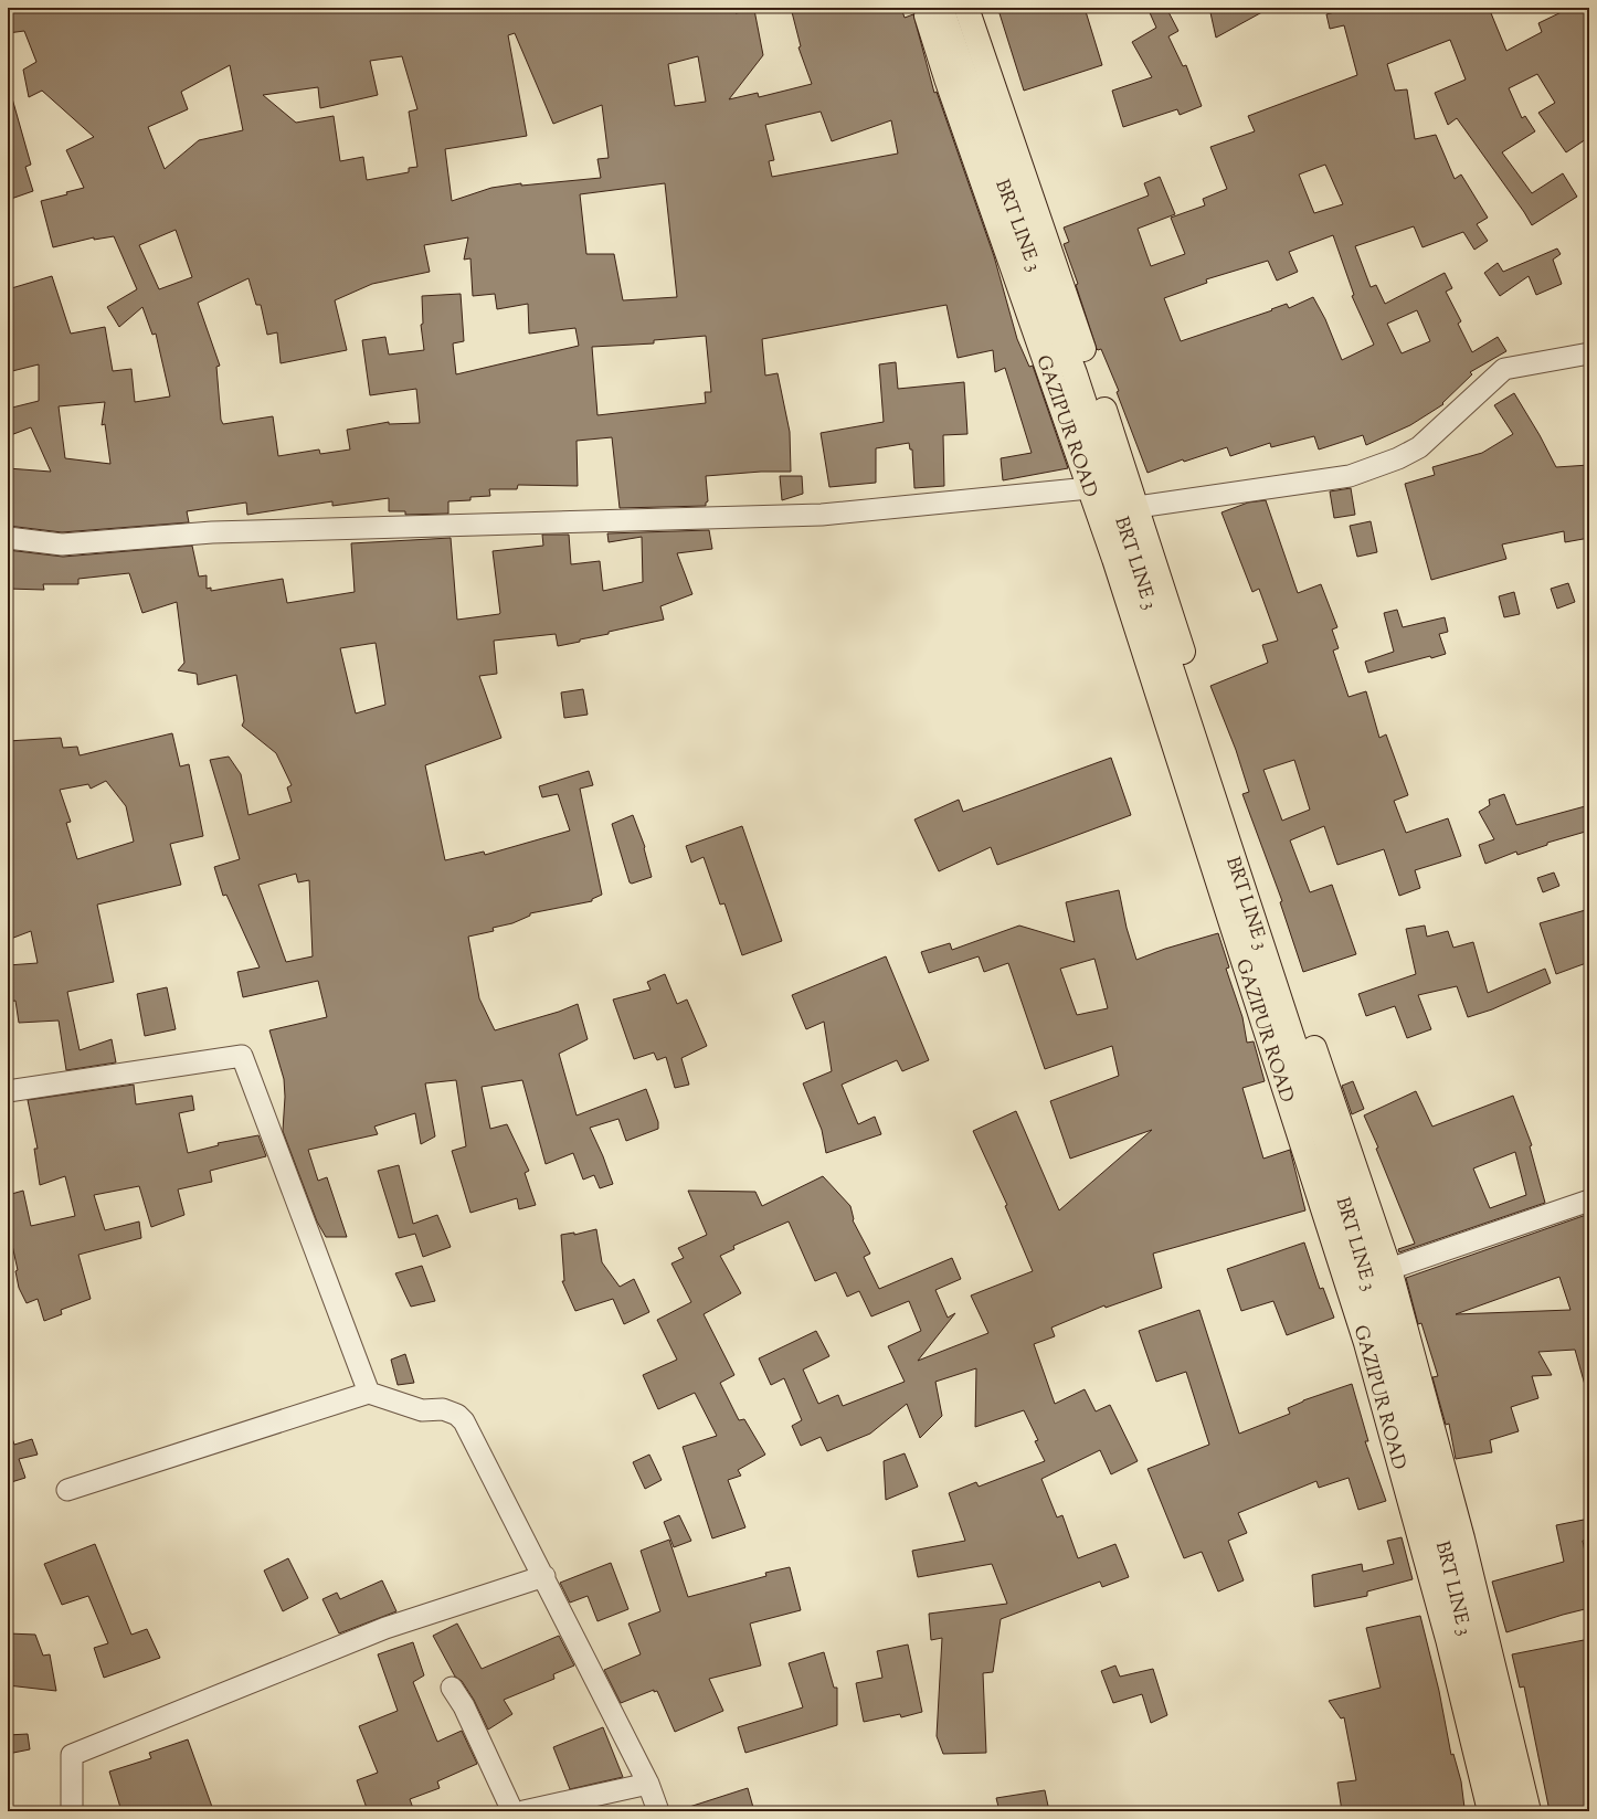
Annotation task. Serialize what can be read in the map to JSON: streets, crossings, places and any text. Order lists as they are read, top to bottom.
{
  "streets": {
    "main road": ["BRT LINE 3", "GAZIPUR ROAD"]
  }
}
